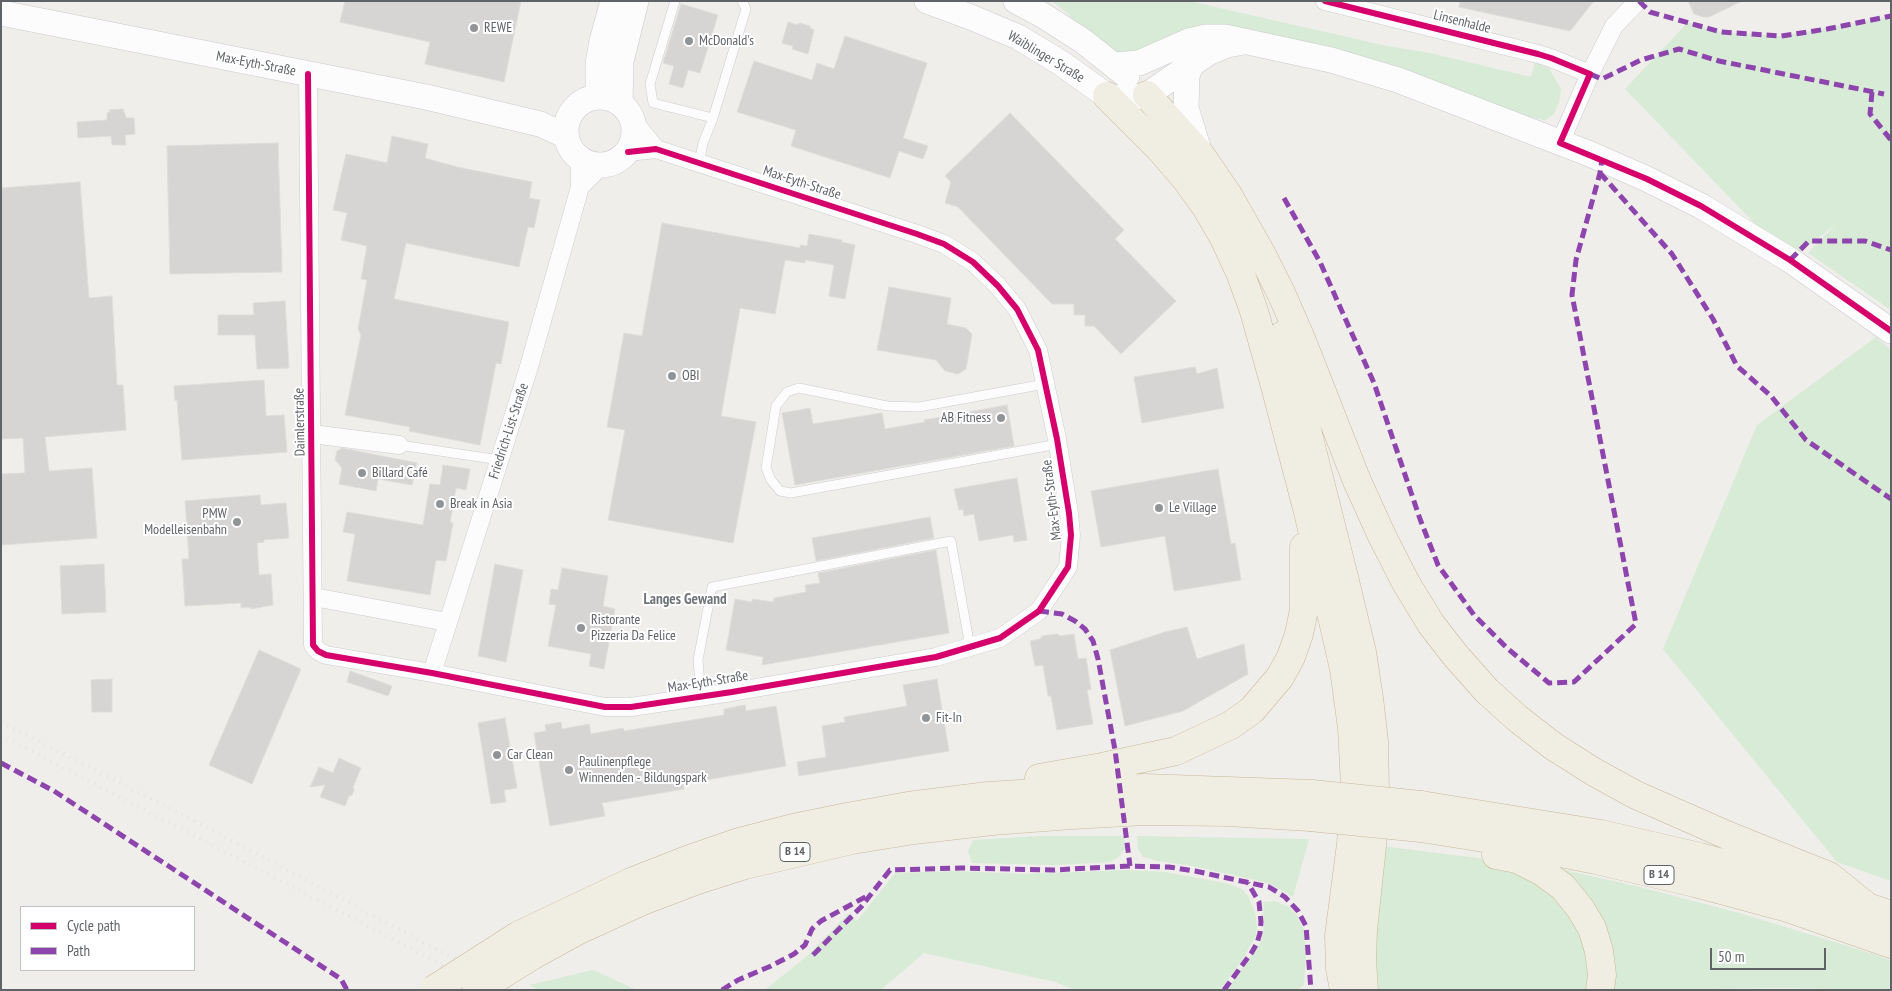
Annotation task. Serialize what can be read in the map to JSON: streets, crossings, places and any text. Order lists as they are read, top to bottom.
{
  "streets": {
    "highway": ["B 14"],
    "main road": ["Waiblinger Straße", "Max-Eyth-Straße"],
    "street": ["Linsenhalde", "Daimlerstraße", "Friedrich-List-Straße"]
  },
  "crossings": [
    ["Max-Eyth-Straße", "Daimlerstraße"],
    ["Max-Eyth-Straße", "Friedrich-List-Straße"],
    ["Daimlerstraße", "Friedrich-List-Straße"]
  ],
  "districts": ["Langes Gewand"],
  "places": [
    "REWE",
    "McDonald's",
    "OBI",
    "AB Fitness",
    "Billard Café",
    "Break in Asia",
    "Le Village",
    "PMW Modelleisenbahn",
    "Ristorante Pizzeria Da Felice",
    "Fit-In",
    "Car Clean",
    "Paulinenpflege Winnenden - Bildungspark"
  ],
  "legend": ["Cycle path", "Path"],
  "scale_bar": "50 m"
}
